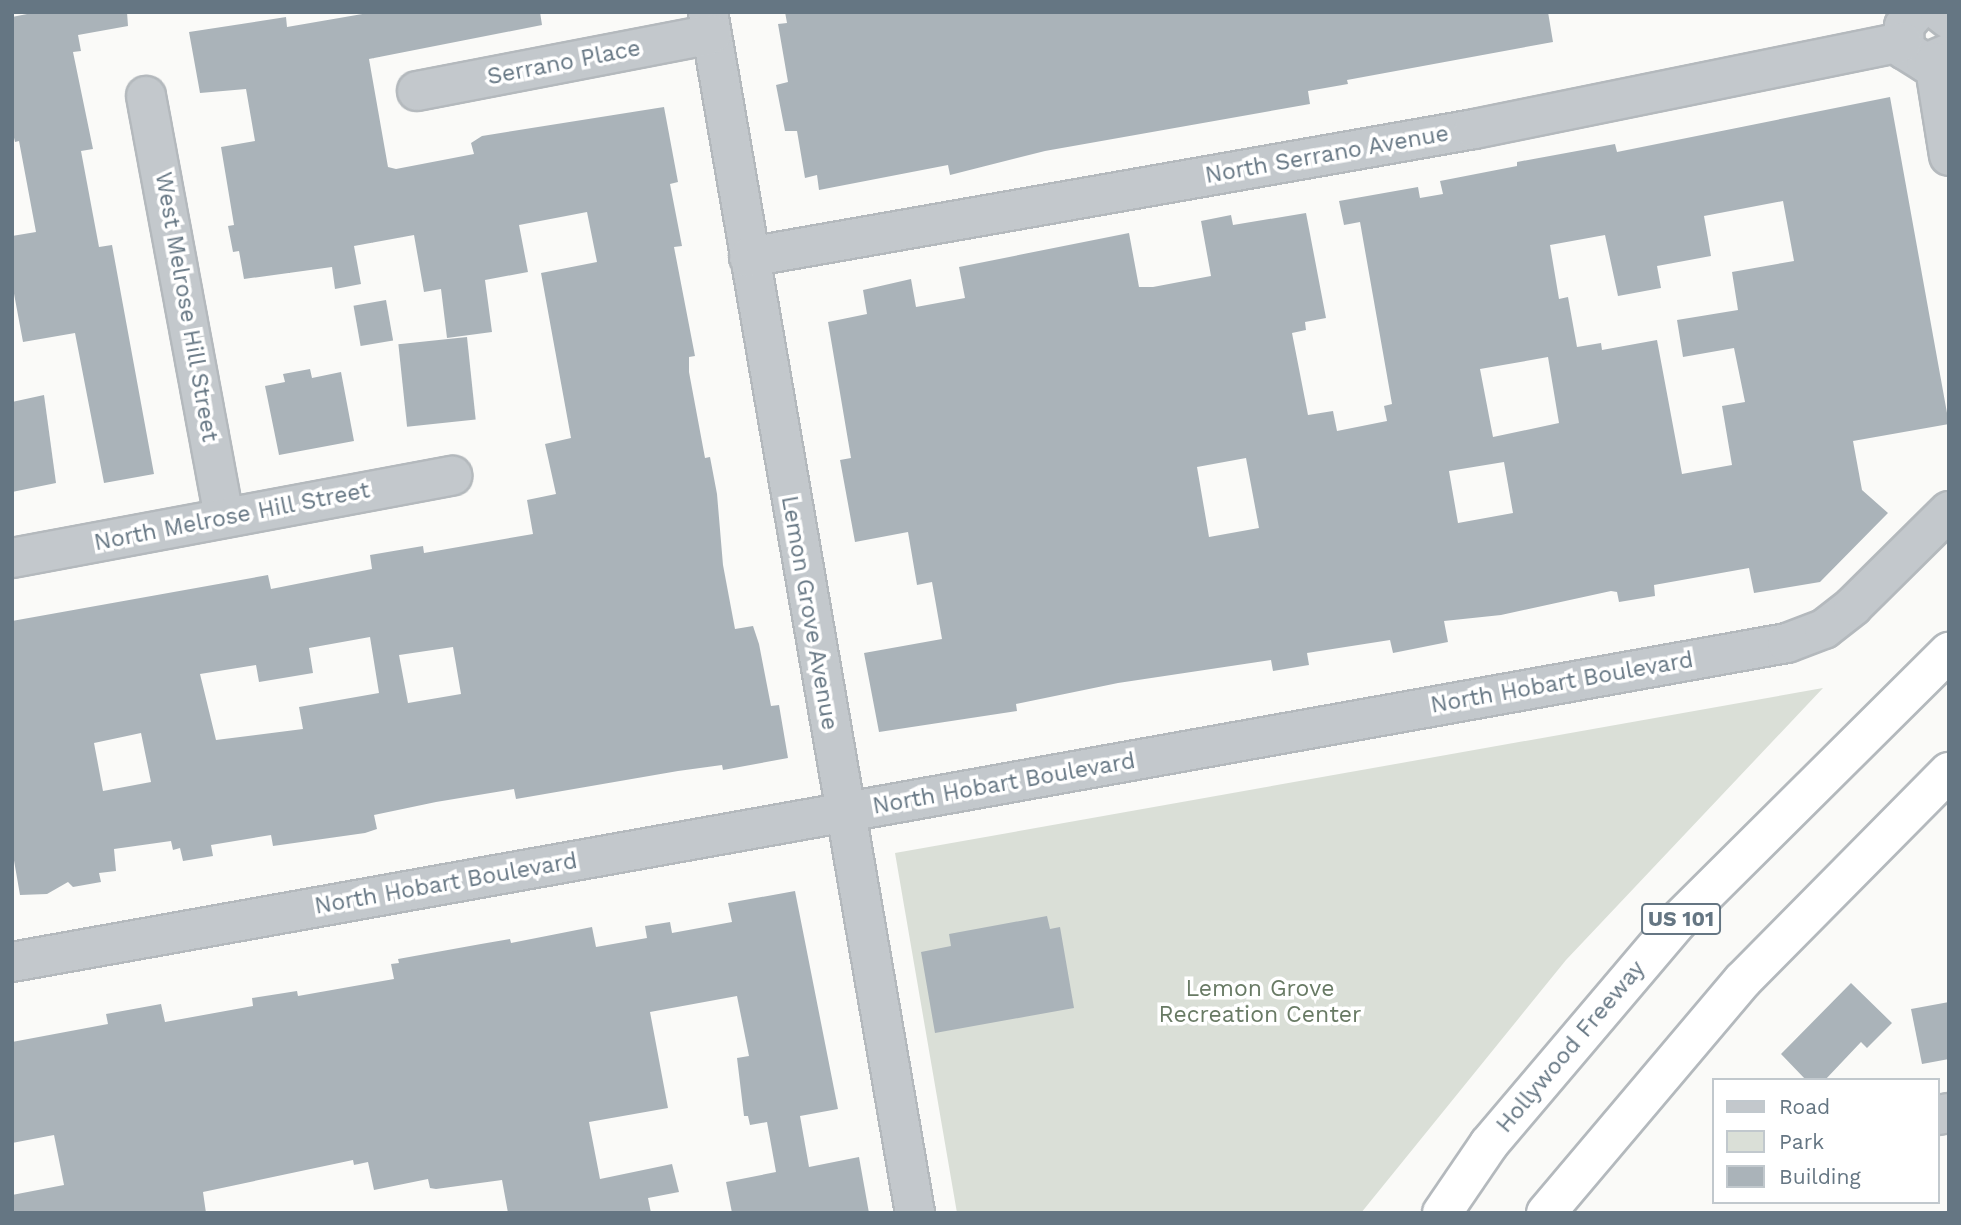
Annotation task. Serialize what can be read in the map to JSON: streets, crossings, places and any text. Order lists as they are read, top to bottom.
{
  "streets": {
    "highway": ["US 101", "Hollywood Freeway"],
    "street": [
      "Serrano Place",
      "North Serrano Avenue",
      "West Melrose Hill Street",
      "North Melrose Hill Street",
      "Lemon Grove Avenue",
      "North Hobart Boulevard"
    ]
  },
  "crossings": [
    ["Serrano Place", "Lemon Grove Avenue"],
    ["North Serrano Avenue", "Lemon Grove Avenue"],
    ["West Melrose Hill Street", "North Melrose Hill Street"],
    ["Lemon Grove Avenue", "North Hobart Boulevard"]
  ],
  "parks": ["Lemon Grove Recreation Center"],
  "legend": ["Road", "Park", "Building"]
}
